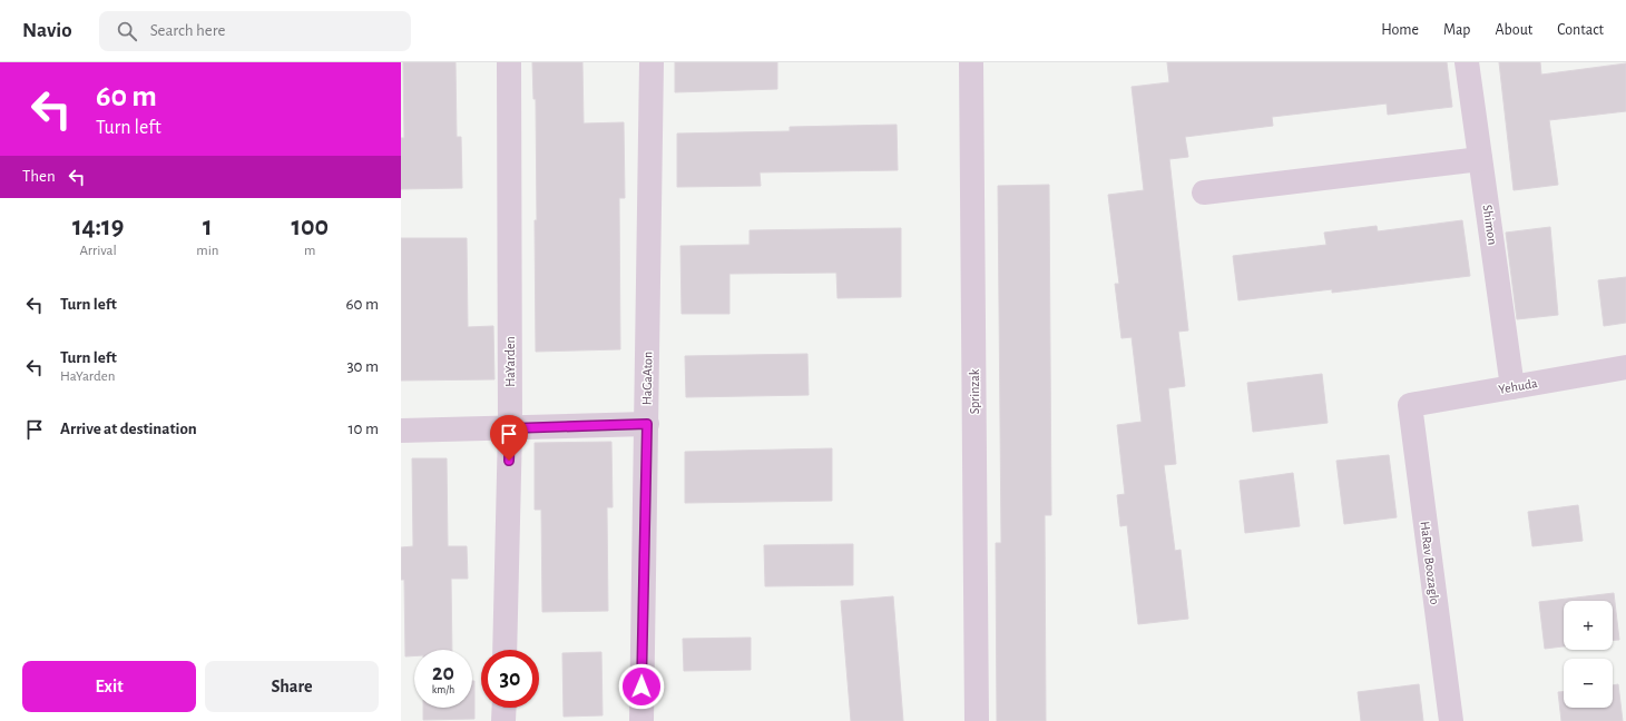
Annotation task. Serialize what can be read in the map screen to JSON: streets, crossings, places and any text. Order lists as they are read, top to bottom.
{
  "streets": {
    "street": [
      "Shimon",
      "HaYarden",
      "HaGaAton",
      "Yehuda",
      "Sprinzak",
      "HaRav Boozaglo"
    ]
  },
  "crossings": [
    ["Shimon", "Yehuda"],
    ["Yehuda", "HaRav Boozaglo"]
  ],
  "page": {
    "header": "Navio",
    "search": "Search here",
    "nav": [
      "Home",
      "Map",
      "About",
      "Contact"
    ],
    "turn": ["60 m", "Turn left"],
    "then": "Then",
    "eta": [
      "14:19",
      "Arrival",
      "1",
      "min",
      "100",
      "m"
    ],
    "list": [
      {
        "name": "Turn left",
        "value": "60 m"
      },
      {
        "name": "Turn left",
        "note": "HaYarden",
        "value": "30 m"
      },
      {
        "name": "Arrive at destination",
        "value": "10 m"
      }
    ],
    "map_buttons": ["+", "−"],
    "speed": "20 km/h",
    "limit": "30",
    "buttons": ["Exit", "Share"]
  }
}
